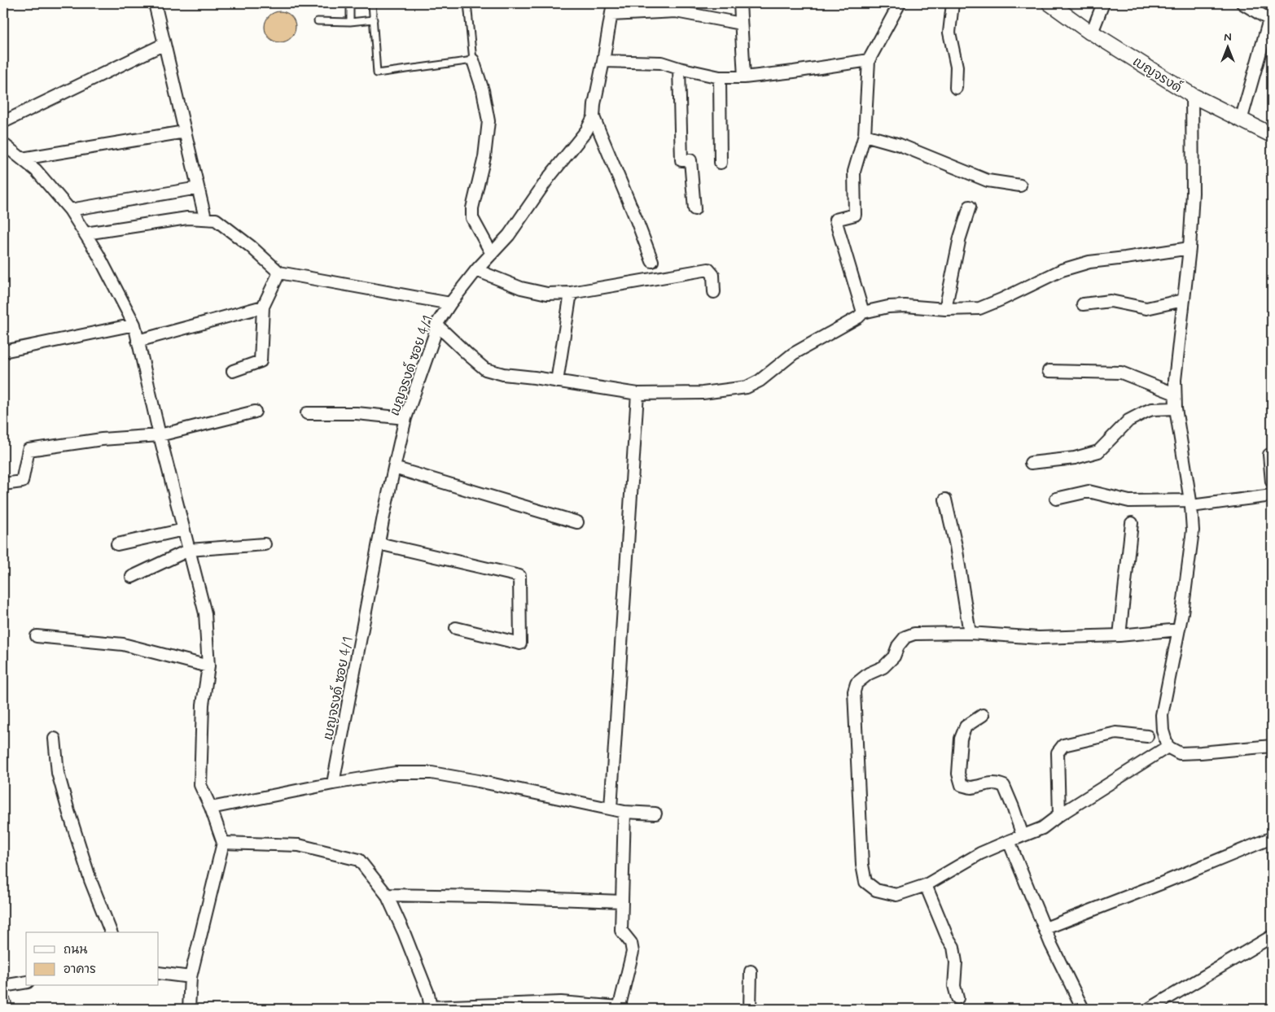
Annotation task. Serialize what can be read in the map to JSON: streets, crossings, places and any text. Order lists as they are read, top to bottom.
{
  "streets": {
    "street": ["เบญจรงด์", "เบญจรงด์ ซอย 4/1"]
  },
  "legend": ["ถนน", "อาคาร"],
  "north": "top"
}
